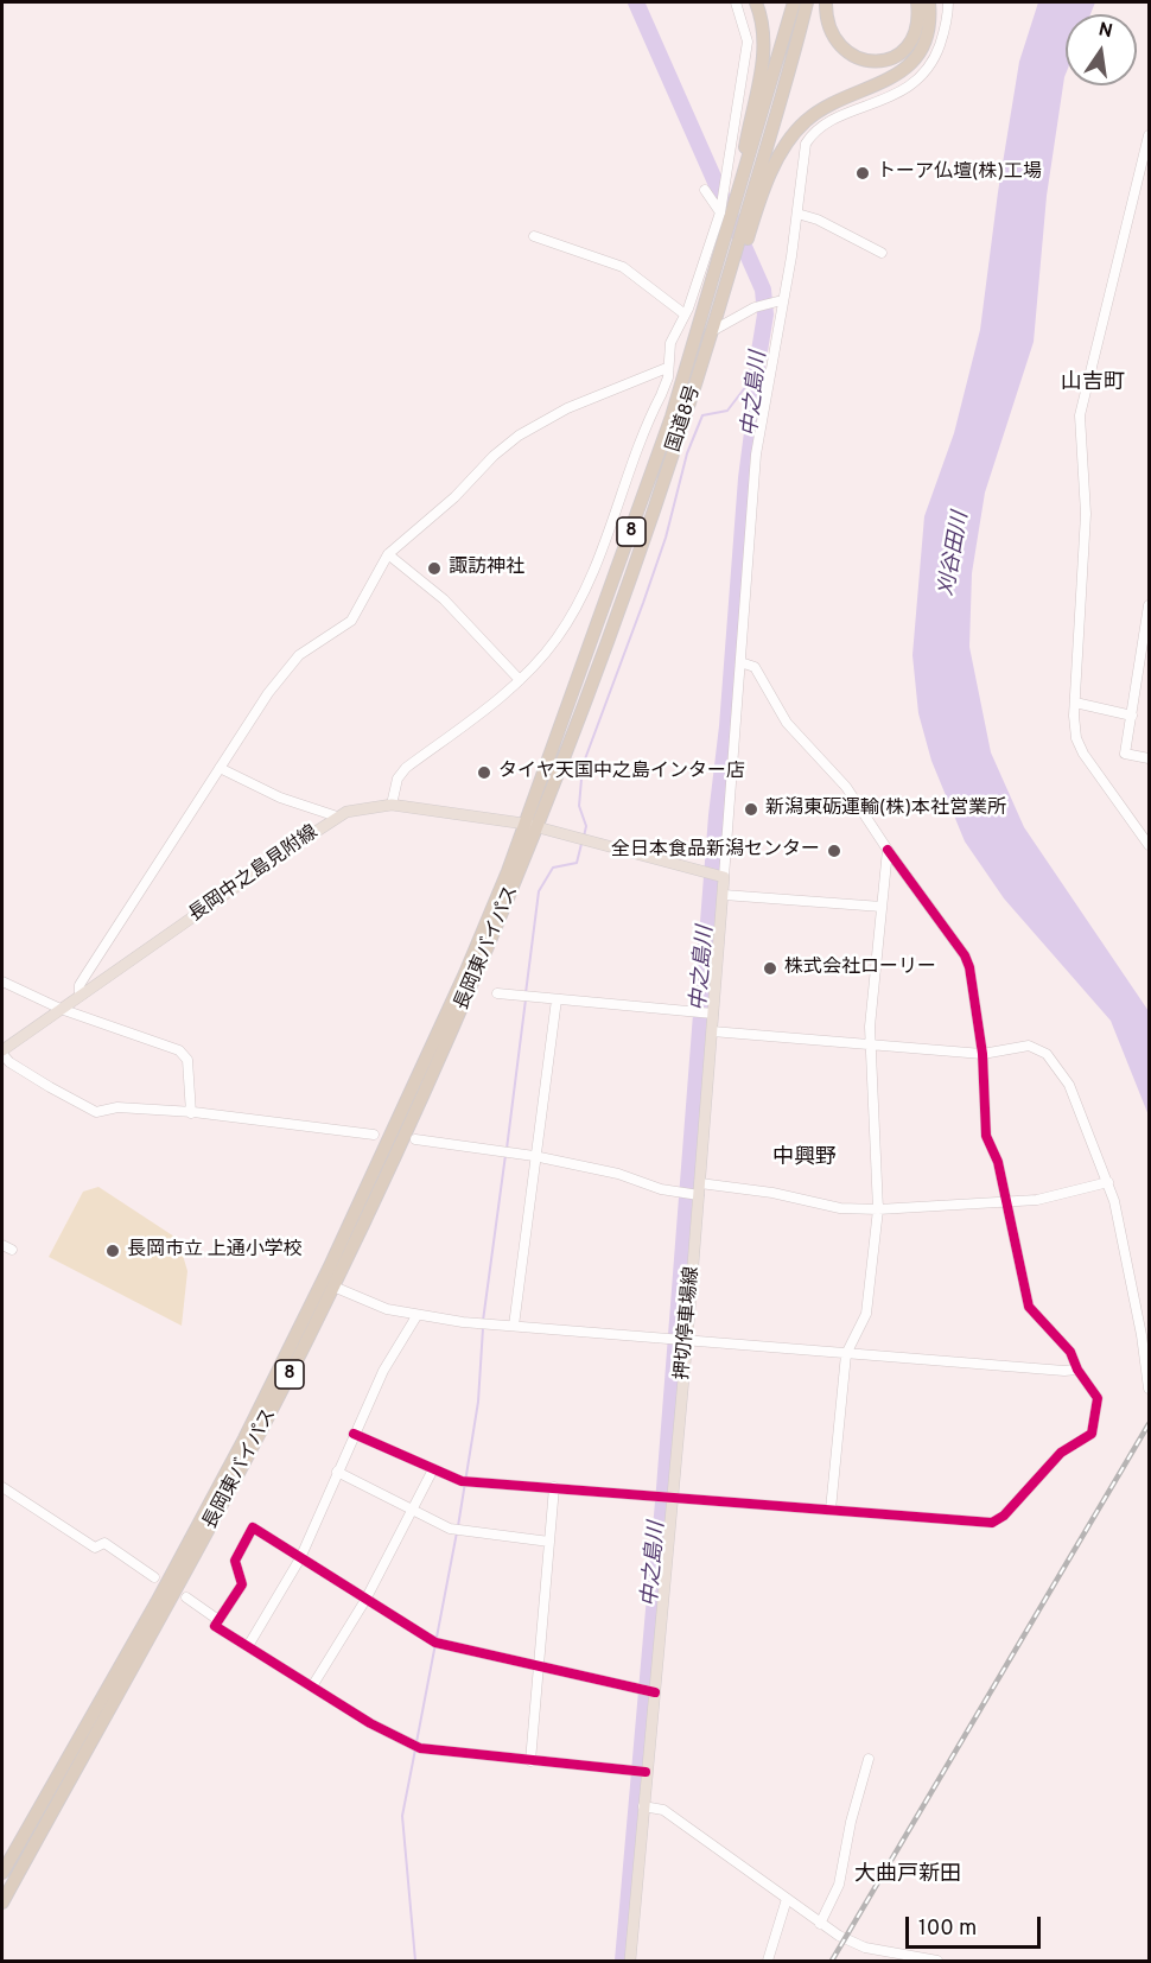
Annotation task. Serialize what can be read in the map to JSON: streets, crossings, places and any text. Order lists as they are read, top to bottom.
{
  "streets": {
    "highway": ["国道8号", "8", "長岡東バイパス"],
    "main road": ["長岡中之島見附線", "押切停車場線"]
  },
  "crossings": [
    ["国道8号", "長岡中之島見附線"],
    ["国道8号", "長岡東バイパス"],
    ["長岡中之島見附線", "長岡東バイパス"]
  ],
  "districts": ["山吉町", "中興野", "大曲戸新田"],
  "water": ["中之島川", "刈谷田川"],
  "places": [
    "トーア仏壇(株)工場",
    "諏訪神社",
    "タイヤ天国中之島インター店",
    "新潟東砺運輸(株)本社営業所",
    "全日本食品新潟センター",
    "株式会社ローリー",
    "長岡市立 上通小学校"
  ],
  "scale_bar": "100 m",
  "north": "top"
}
